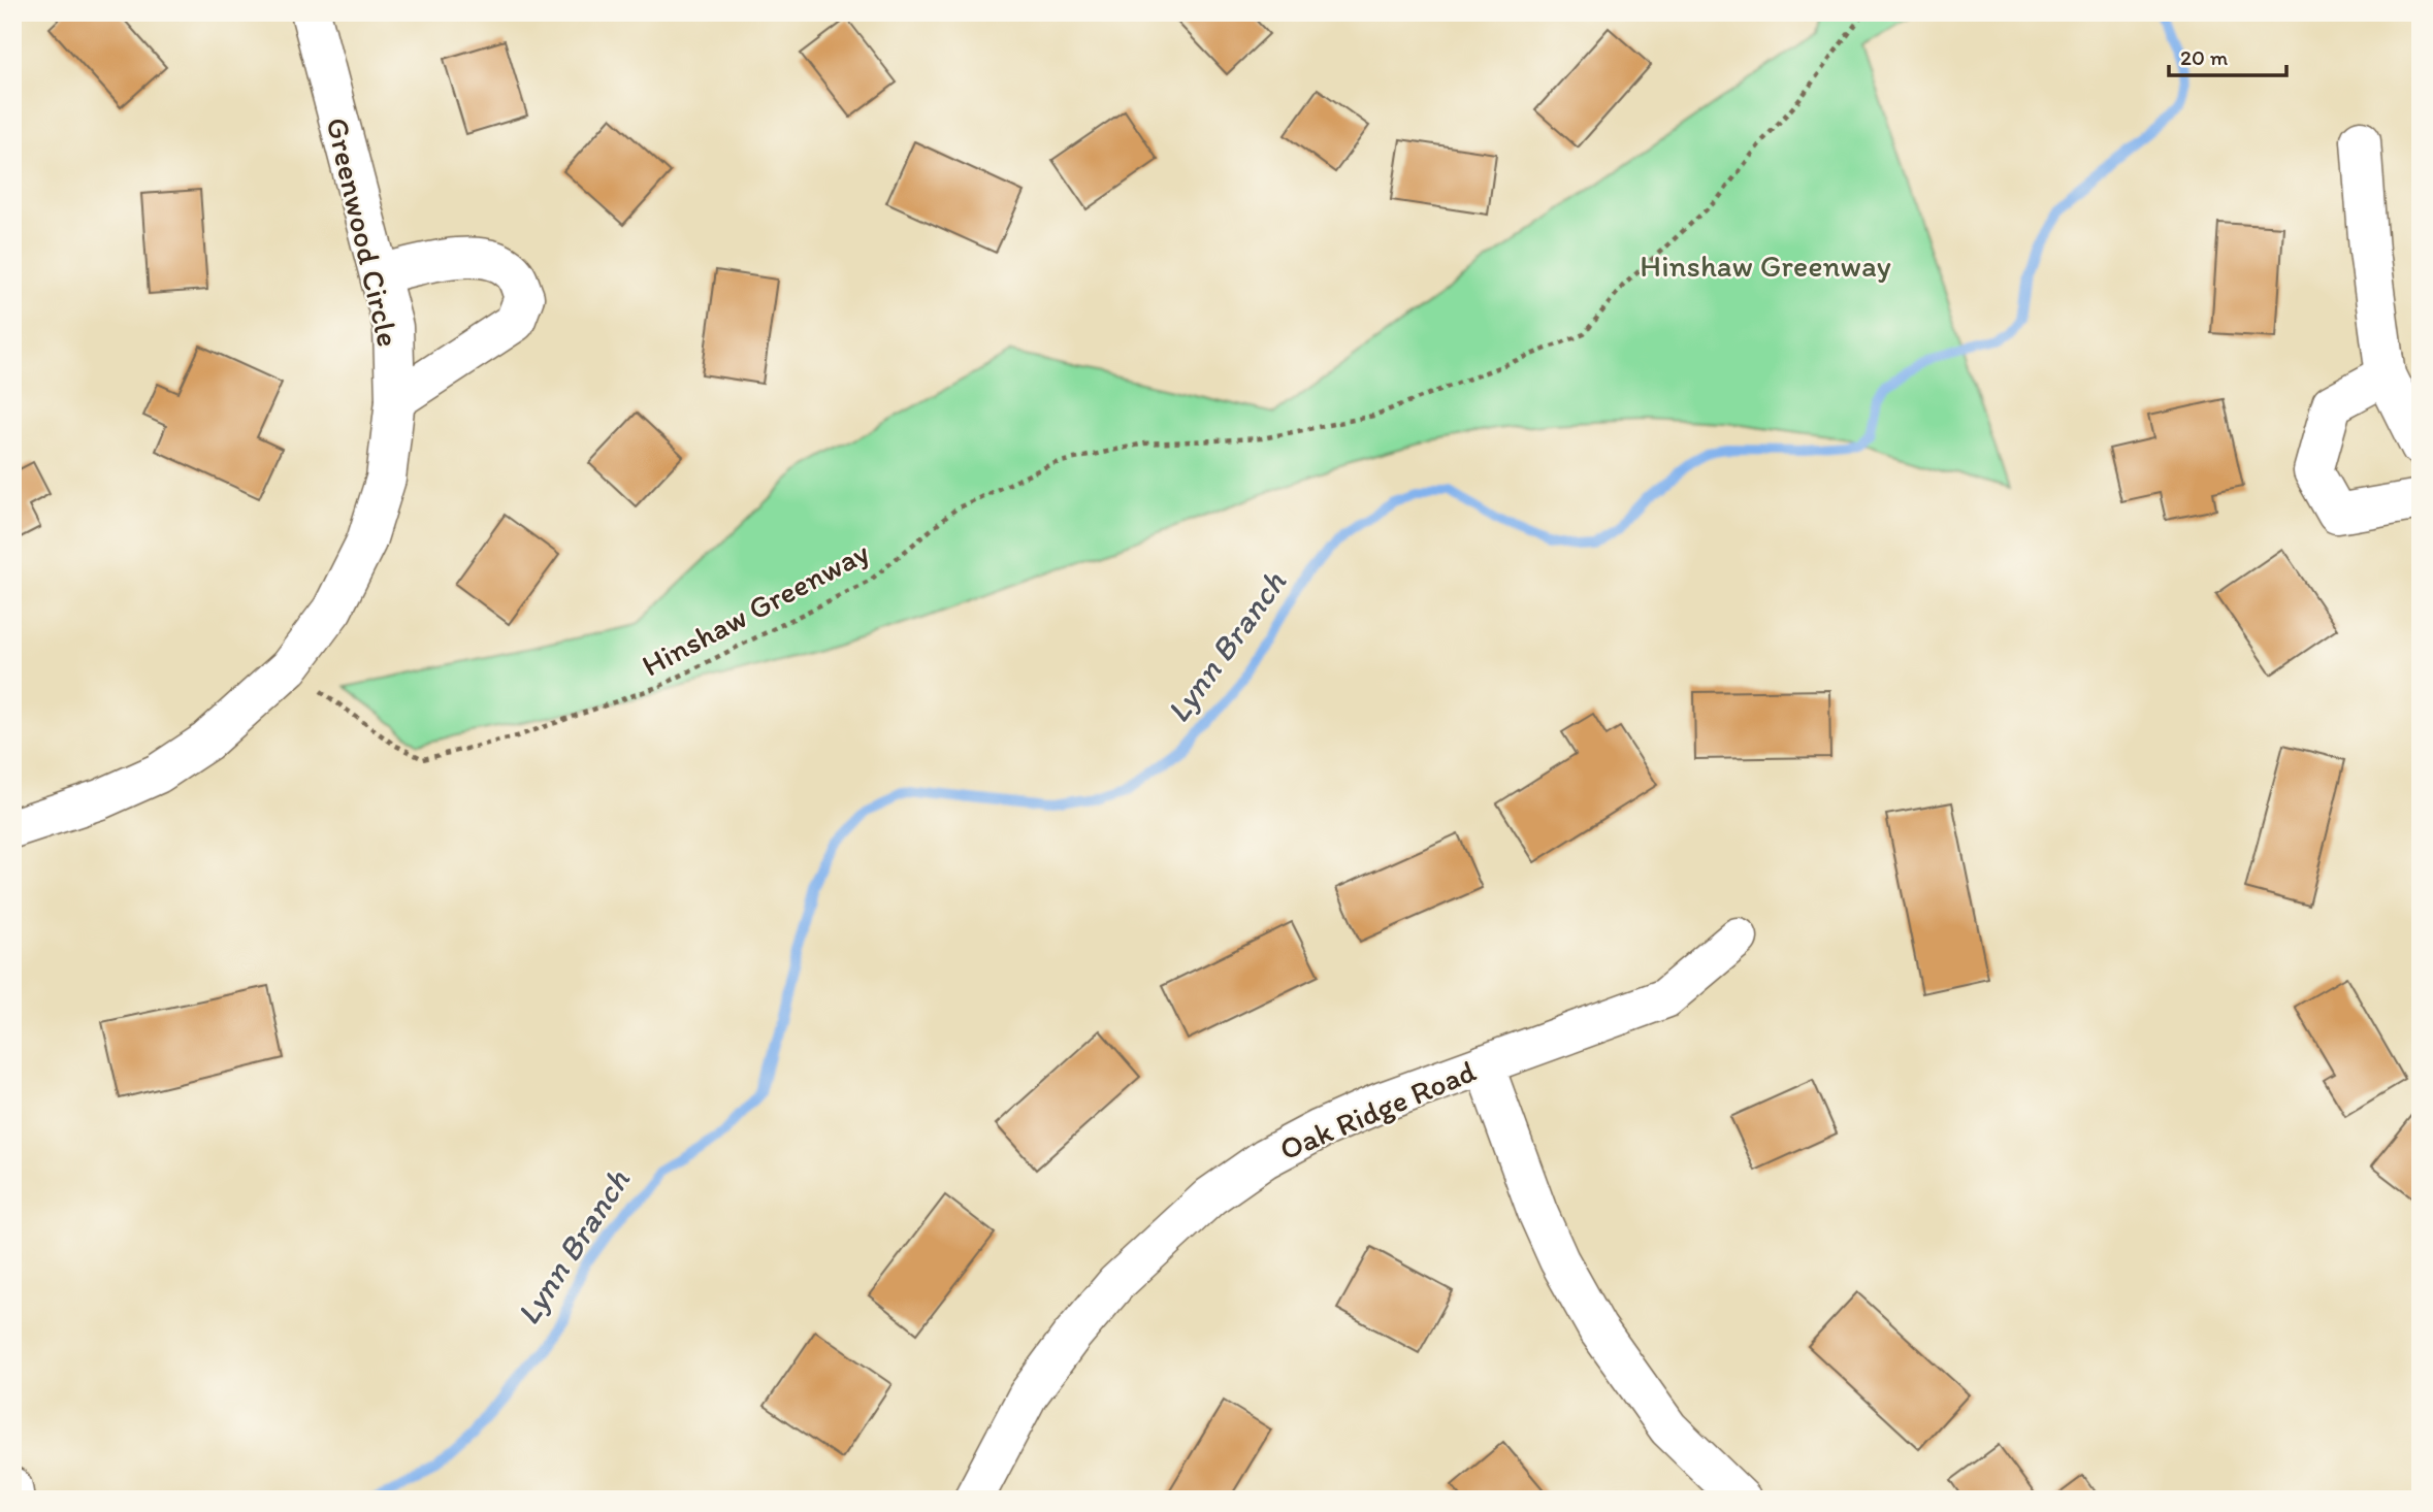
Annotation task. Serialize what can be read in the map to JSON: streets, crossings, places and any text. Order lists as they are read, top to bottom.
{
  "streets": {
    "street": ["Greenwood Circle", "Oak Ridge Road"],
    "path": ["Hinshaw Greenway"]
  },
  "crossings": [
    ["Greenwood Circle", "Hinshaw Greenway"]
  ],
  "water": ["Lynn Branch"],
  "parks": ["Hinshaw Greenway"],
  "scale_bar": "20 m"
}
